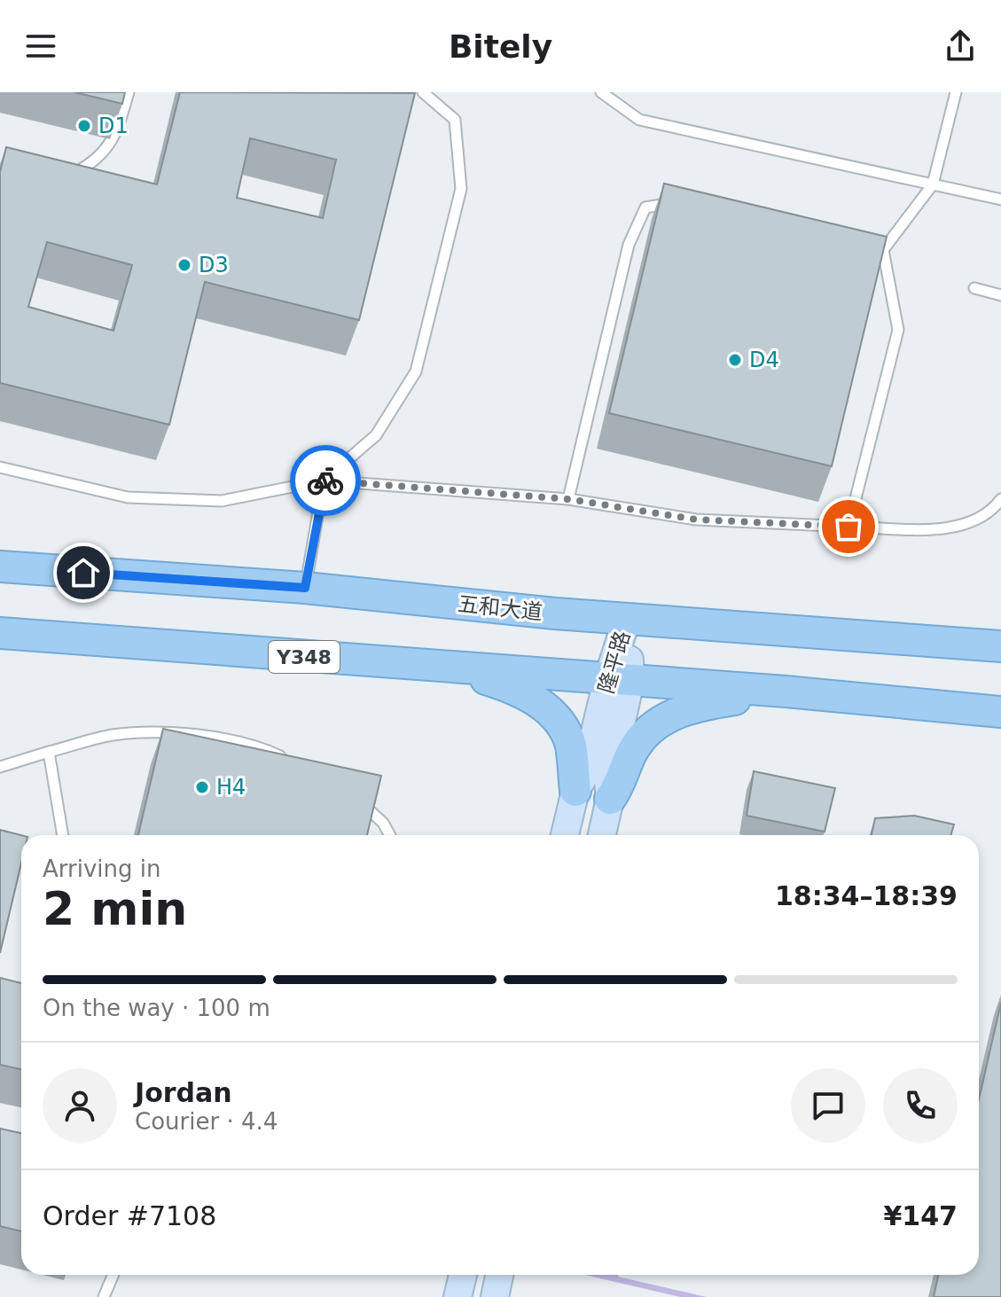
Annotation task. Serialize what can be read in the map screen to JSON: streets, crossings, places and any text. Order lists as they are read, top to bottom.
{
  "streets": {
    "main road": ["五和大道", "Y348", "隆平路"]
  },
  "crossings": [
    ["五和大道", "隆平路"],
    ["Y348", "隆平路"]
  ],
  "places": [
    "D1",
    "D3",
    "D4",
    "H4"
  ],
  "page": {
    "header": "Bitely",
    "heading": ["2 min", "Arriving in", "18:34–18:39"],
    "panel": [
      "Jordan",
      "Courier · 4.4",
      "Order #7108",
      "¥147"
    ],
    "bar": "On the way · 100 m"
  }
}
